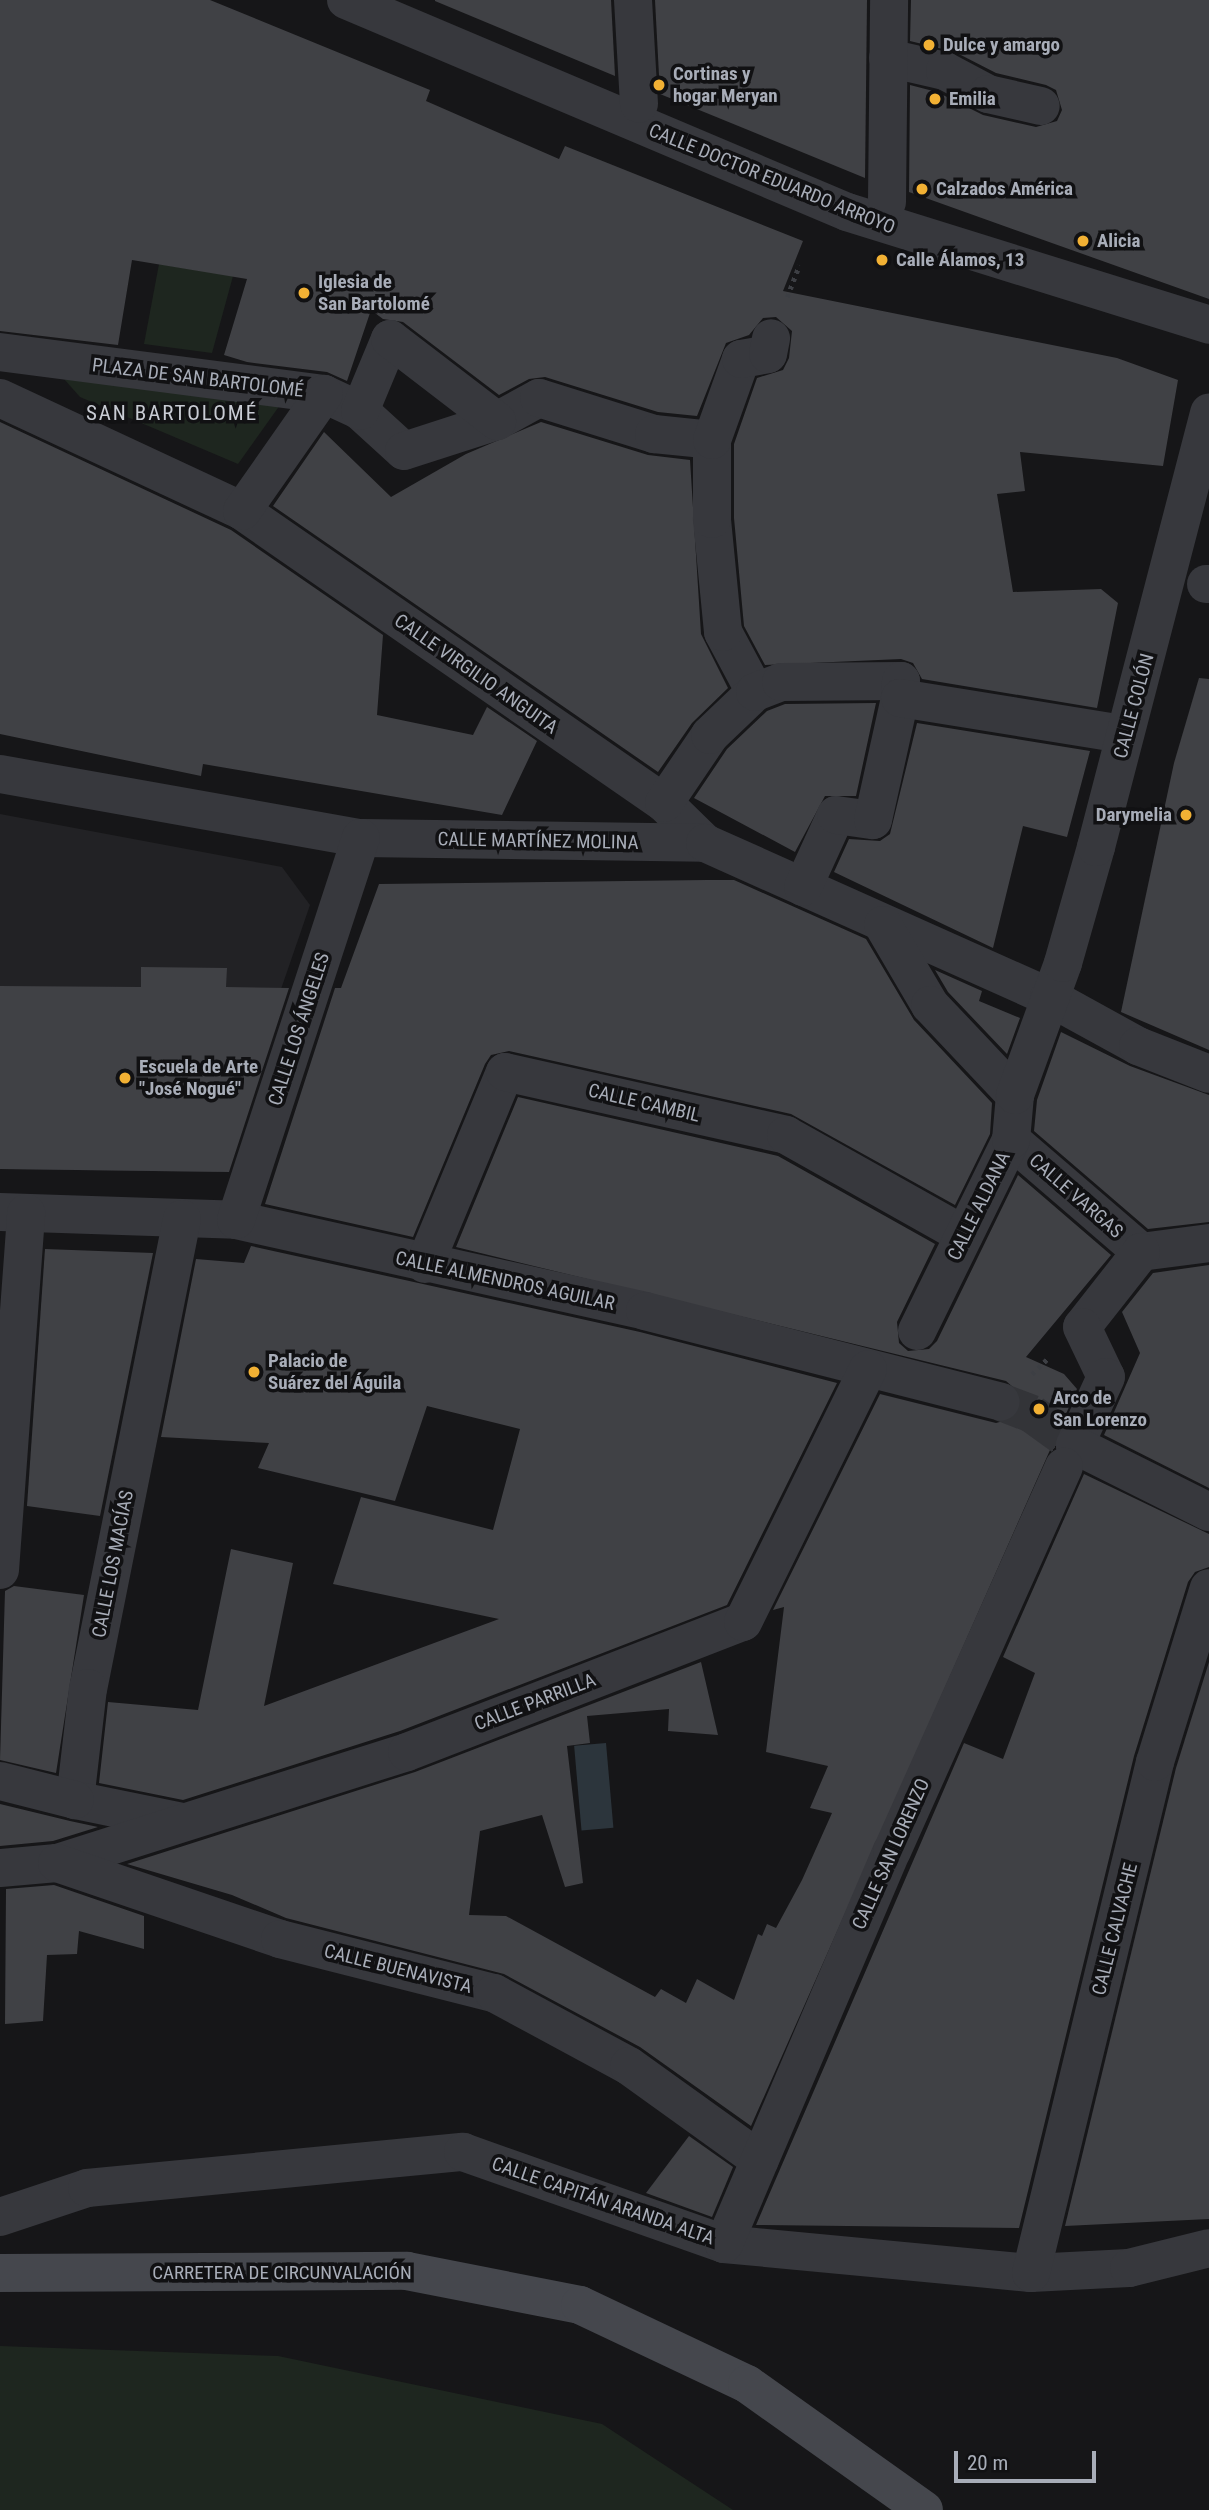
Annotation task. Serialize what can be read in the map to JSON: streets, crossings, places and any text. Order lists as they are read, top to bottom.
{
  "streets": {
    "main road": ["CARRETERA DE CIRCUNVALACIÓN"],
    "street": [
      "CALLE DOCTOR EDUARDO ARROYO",
      "PLAZA DE SAN BARTOLOMÉ",
      "CALLE VIRGILIO ANGUITA",
      "CALLE COLÓN",
      "CALLE MARTÍNEZ MOLINA",
      "CALLE LOS ÁNGELES",
      "CALLE CAMBIL",
      "CALLE VARGAS",
      "CALLE ALDANA",
      "CALLE ALMENDROS AGUILAR",
      "CALLE LOS MACÍAS",
      "CALLE PARRILLA",
      "CALLE SAN LORENZO",
      "CALLE CALVACHE",
      "CALLE BUENAVISTA",
      "CALLE CAPITÁN ARANDA ALTA"
    ]
  },
  "crossings": [
    ["PLAZA DE SAN BARTOLOMÉ", "CALLE VIRGILIO ANGUITA"],
    ["CALLE VIRGILIO ANGUITA", "CALLE MARTÍNEZ MOLINA"],
    ["CALLE COLÓN", "CALLE MARTÍNEZ MOLINA"],
    ["CALLE COLÓN", "CALLE ALDANA"],
    ["CALLE MARTÍNEZ MOLINA", "CALLE LOS ÁNGELES"],
    ["CALLE MARTÍNEZ MOLINA", "CALLE ALDANA"],
    ["CALLE LOS ÁNGELES", "CALLE ALMENDROS AGUILAR"],
    ["CALLE CAMBIL", "CALLE ALDANA"],
    ["CALLE CAMBIL", "CALLE ALMENDROS AGUILAR"],
    ["CALLE VARGAS", "CALLE ALDANA"],
    ["CALLE ALMENDROS AGUILAR", "CALLE LOS MACÍAS"],
    ["CALLE ALMENDROS AGUILAR", "CALLE PARRILLA"],
    ["CALLE PARRILLA", "CALLE BUENAVISTA"],
    ["CALLE SAN LORENZO", "CALLE BUENAVISTA"],
    ["CALLE SAN LORENZO", "CALLE CAPITÁN ARANDA ALTA"],
    ["CALLE CALVACHE", "CALLE CAPITÁN ARANDA ALTA"]
  ],
  "districts": ["SAN BARTOLOMÉ"],
  "places": [
    "Dulce y amargo",
    "Cortinas y hogar Meryan",
    "Emilia",
    "Calzados América",
    "Alicia",
    "Calle Álamos, 13",
    "Iglesia de San Bartolomé",
    "Darymelia",
    "Escuela de Arte \"José Nogué\"",
    "Palacio de Suárez del Águila",
    "Arco de San Lorenzo"
  ],
  "scale_bar": "20 m"
}
